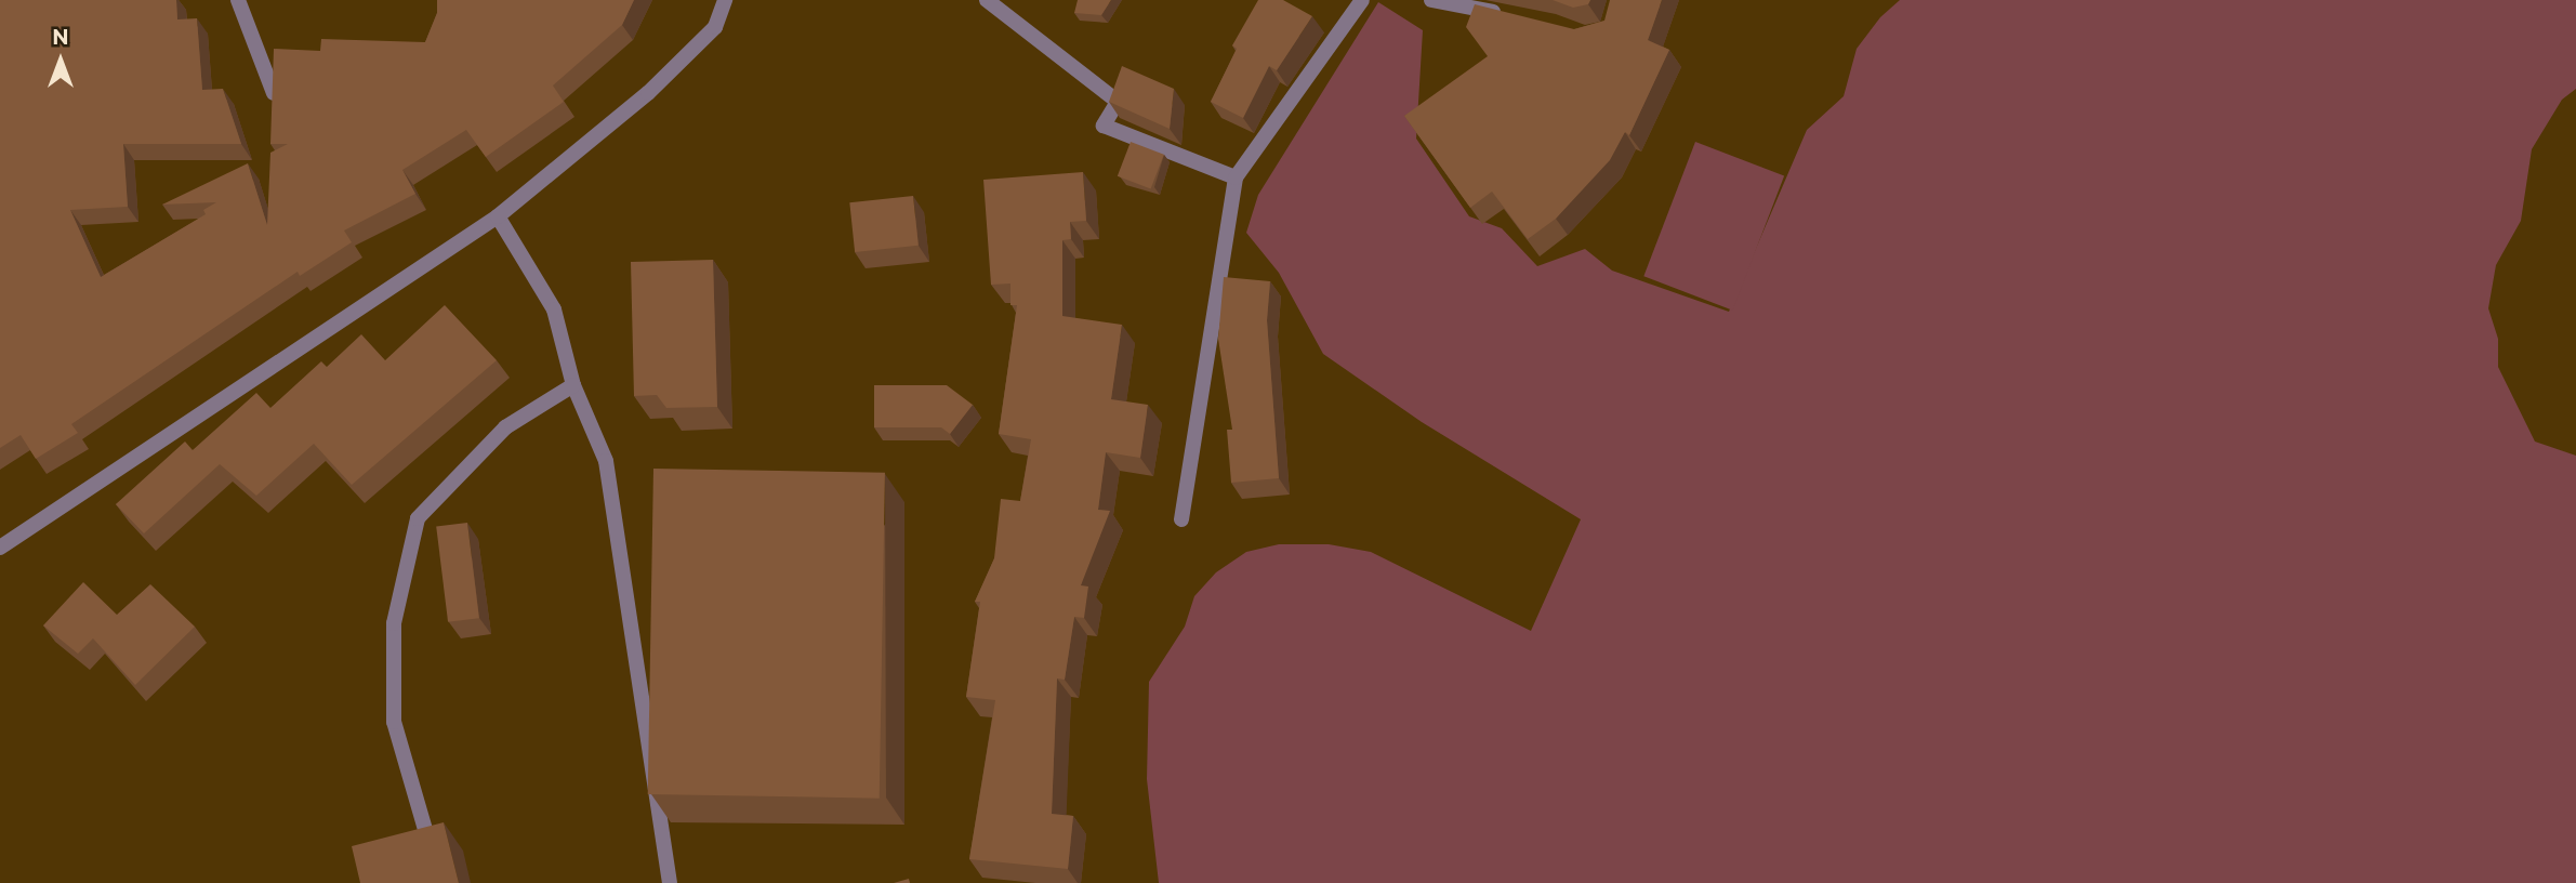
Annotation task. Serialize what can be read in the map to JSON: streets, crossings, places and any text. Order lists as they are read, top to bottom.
{
  "north": "top"
}
